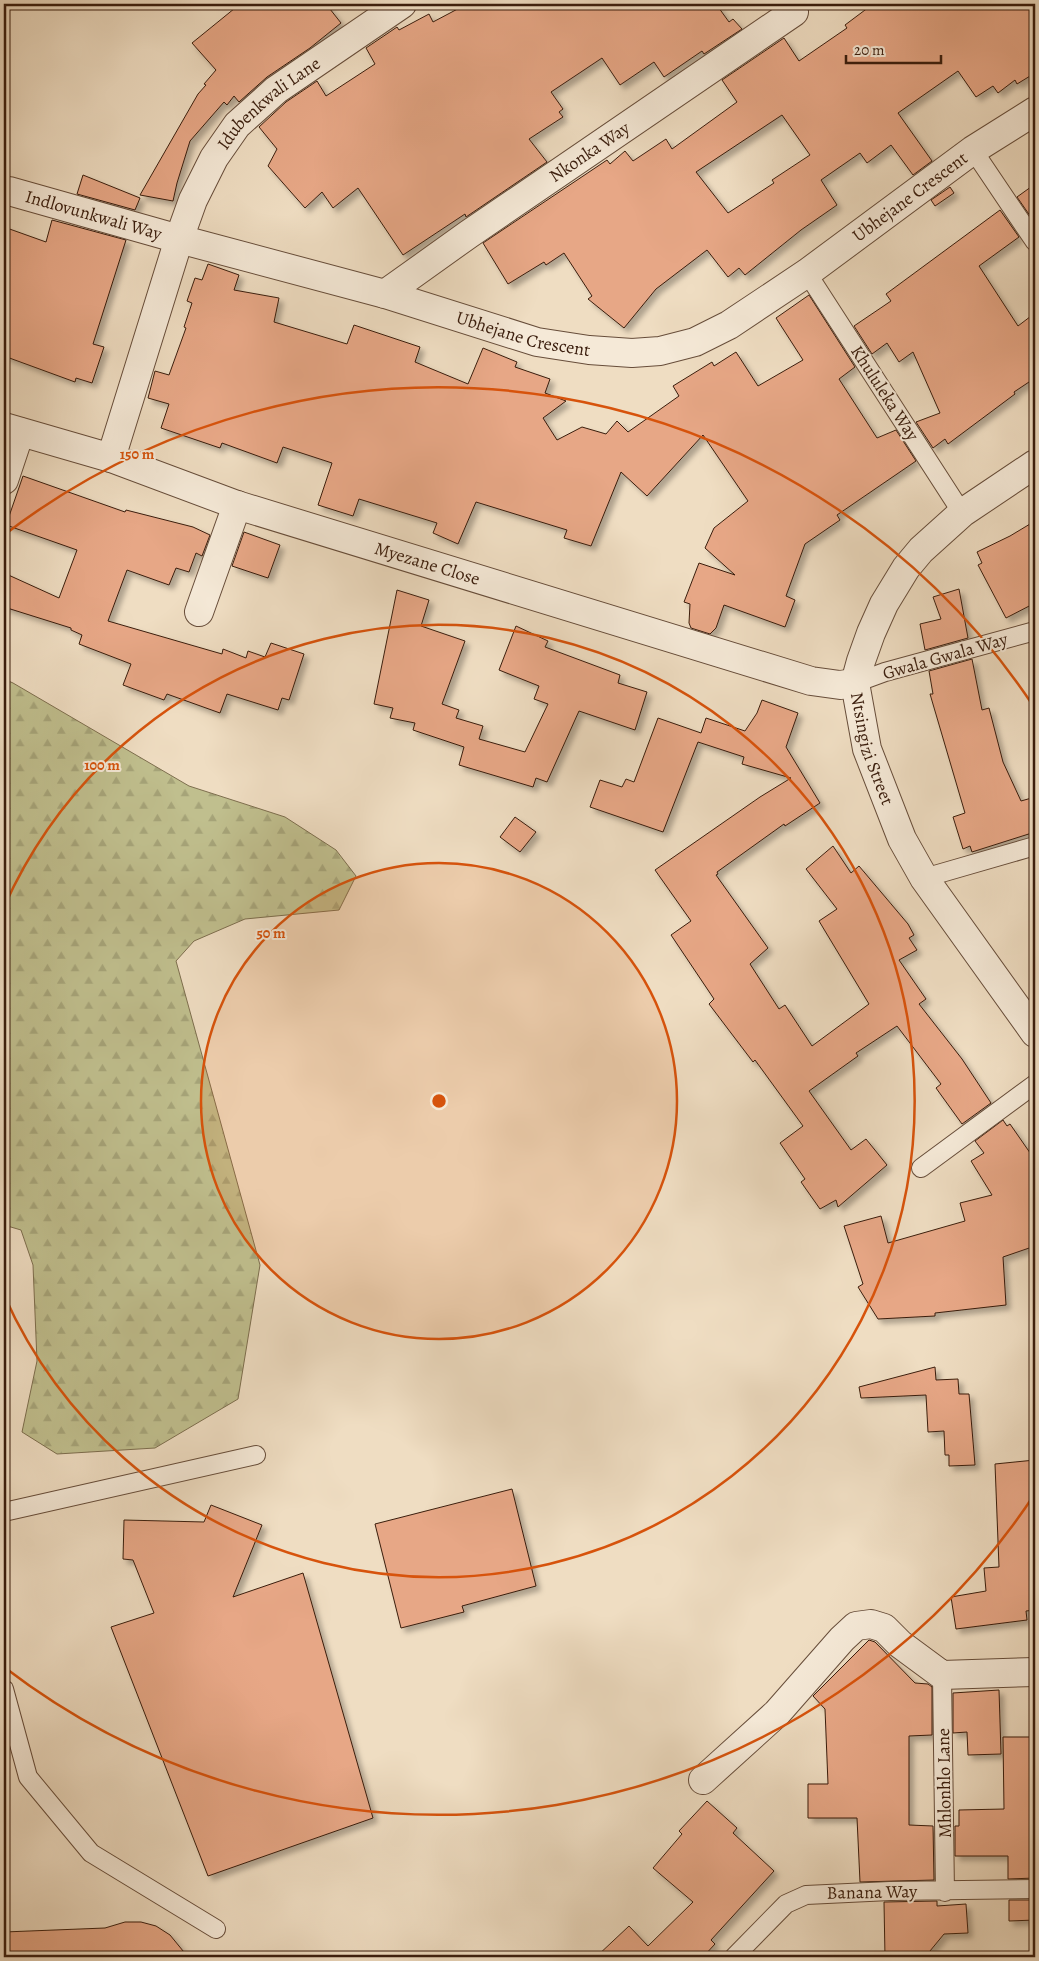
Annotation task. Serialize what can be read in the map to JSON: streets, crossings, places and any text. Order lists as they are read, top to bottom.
{
  "streets": {
    "street": [
      "Idubenkwali Lane",
      "Nkonka Way",
      "Ubhejane Crescent",
      "Indlovunkwali Way",
      "Myezane Close",
      "Ntsingizi Street"
    ],
    "lane": [
      "Khululeka Way",
      "Gwala Gwala Way",
      "Mhlonhlo Lane",
      "Banana Way"
    ]
  },
  "crossings": [
    ["Idubenkwali Lane", "Ubhejane Crescent"],
    ["Idubenkwali Lane", "Indlovunkwali Way"],
    ["Nkonka Way", "Ubhejane Crescent"],
    ["Ubhejane Crescent", "Indlovunkwali Way"],
    ["Ubhejane Crescent", "Khululeka Way"],
    ["Khululeka Way", "Ntsingizi Street"],
    ["Myezane Close", "Gwala Gwala Way"],
    ["Myezane Close", "Ntsingizi Street"],
    ["Gwala Gwala Way", "Ntsingizi Street"],
    ["Mhlonhlo Lane", "Banana Way"]
  ],
  "scale_bar": "20 m",
  "rings": ["150 m", "100 m", "50 m"]
}
